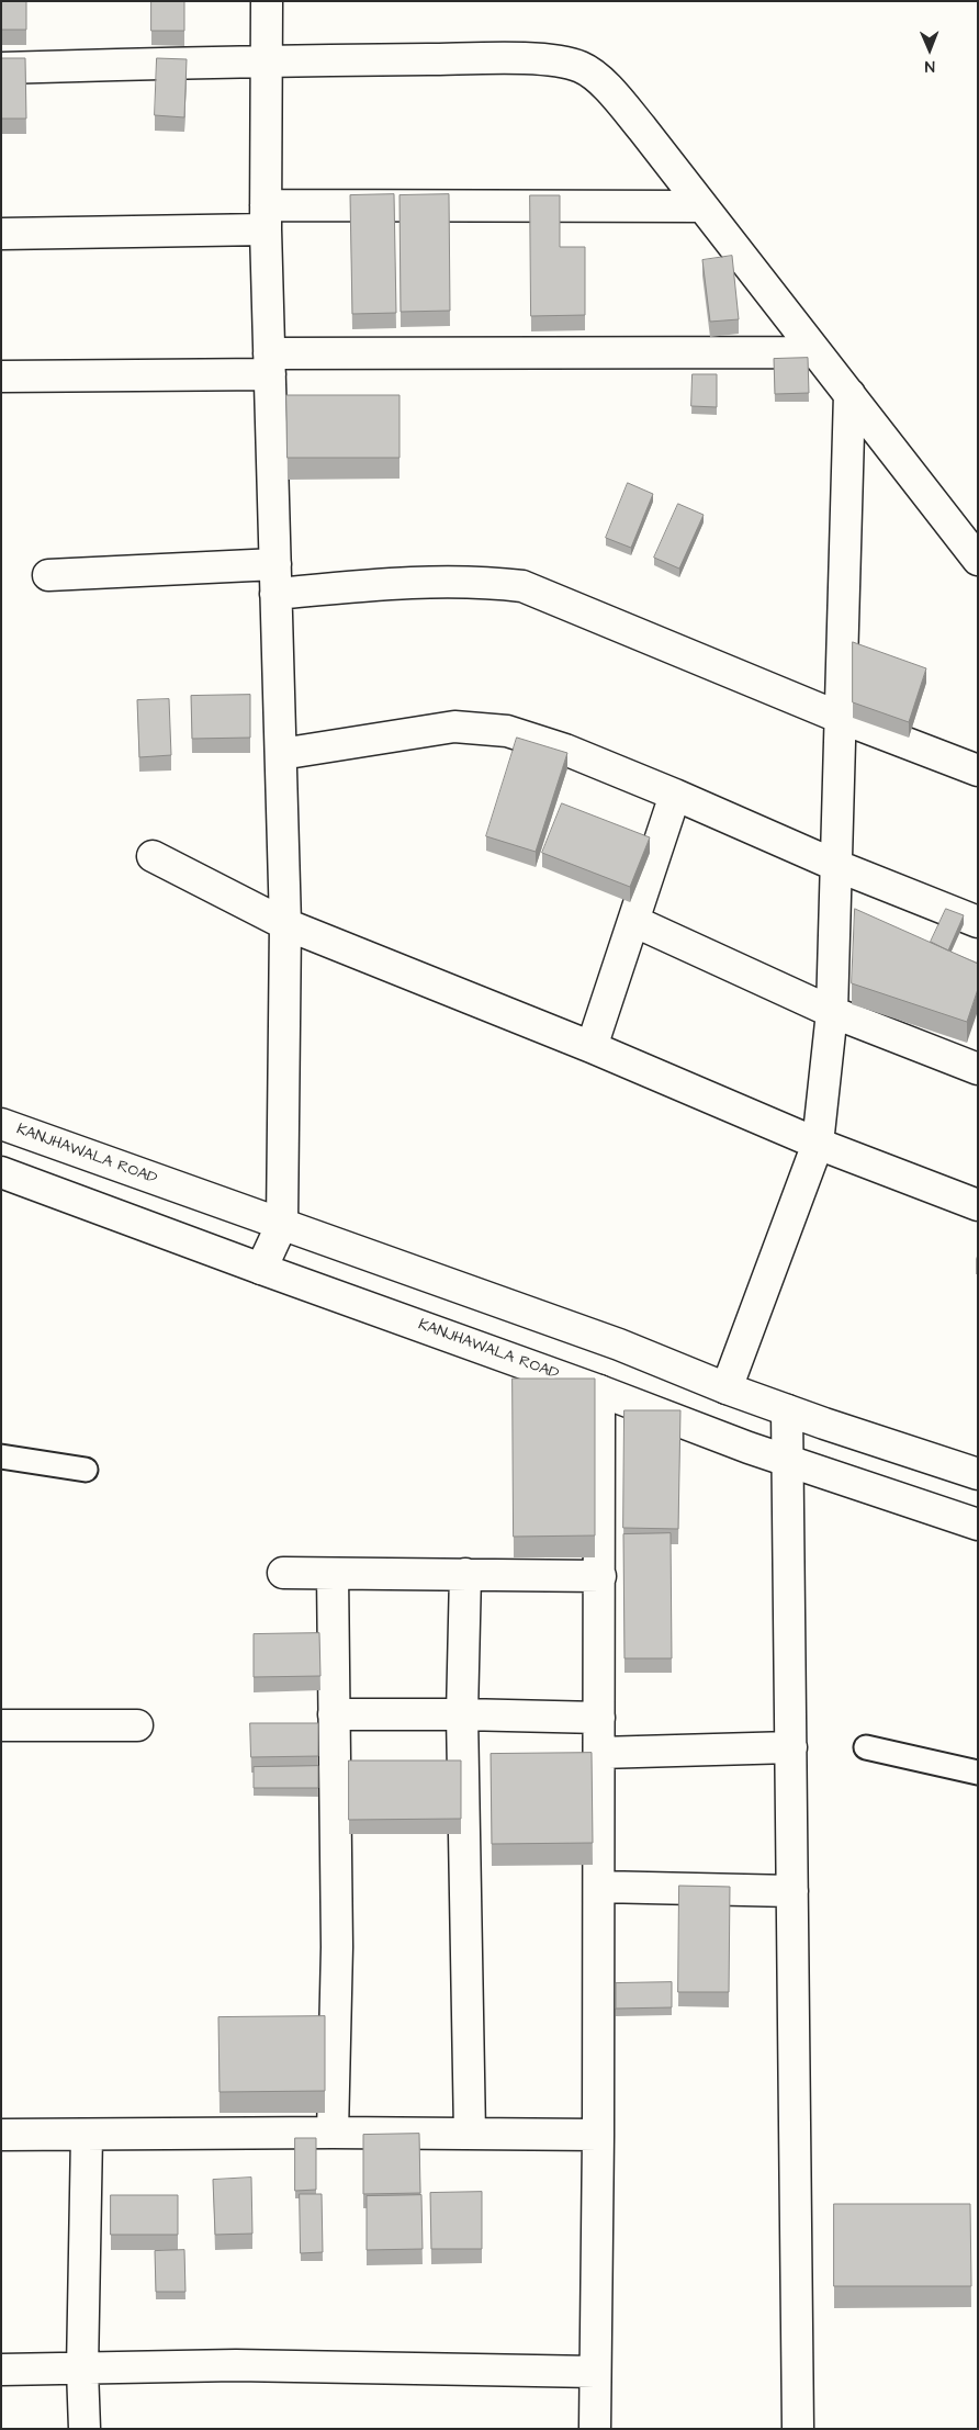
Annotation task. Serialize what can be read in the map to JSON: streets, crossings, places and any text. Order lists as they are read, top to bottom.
{
  "streets": {
    "street": ["KANJHAWALA ROAD"]
  },
  "north": "bottom"
}
